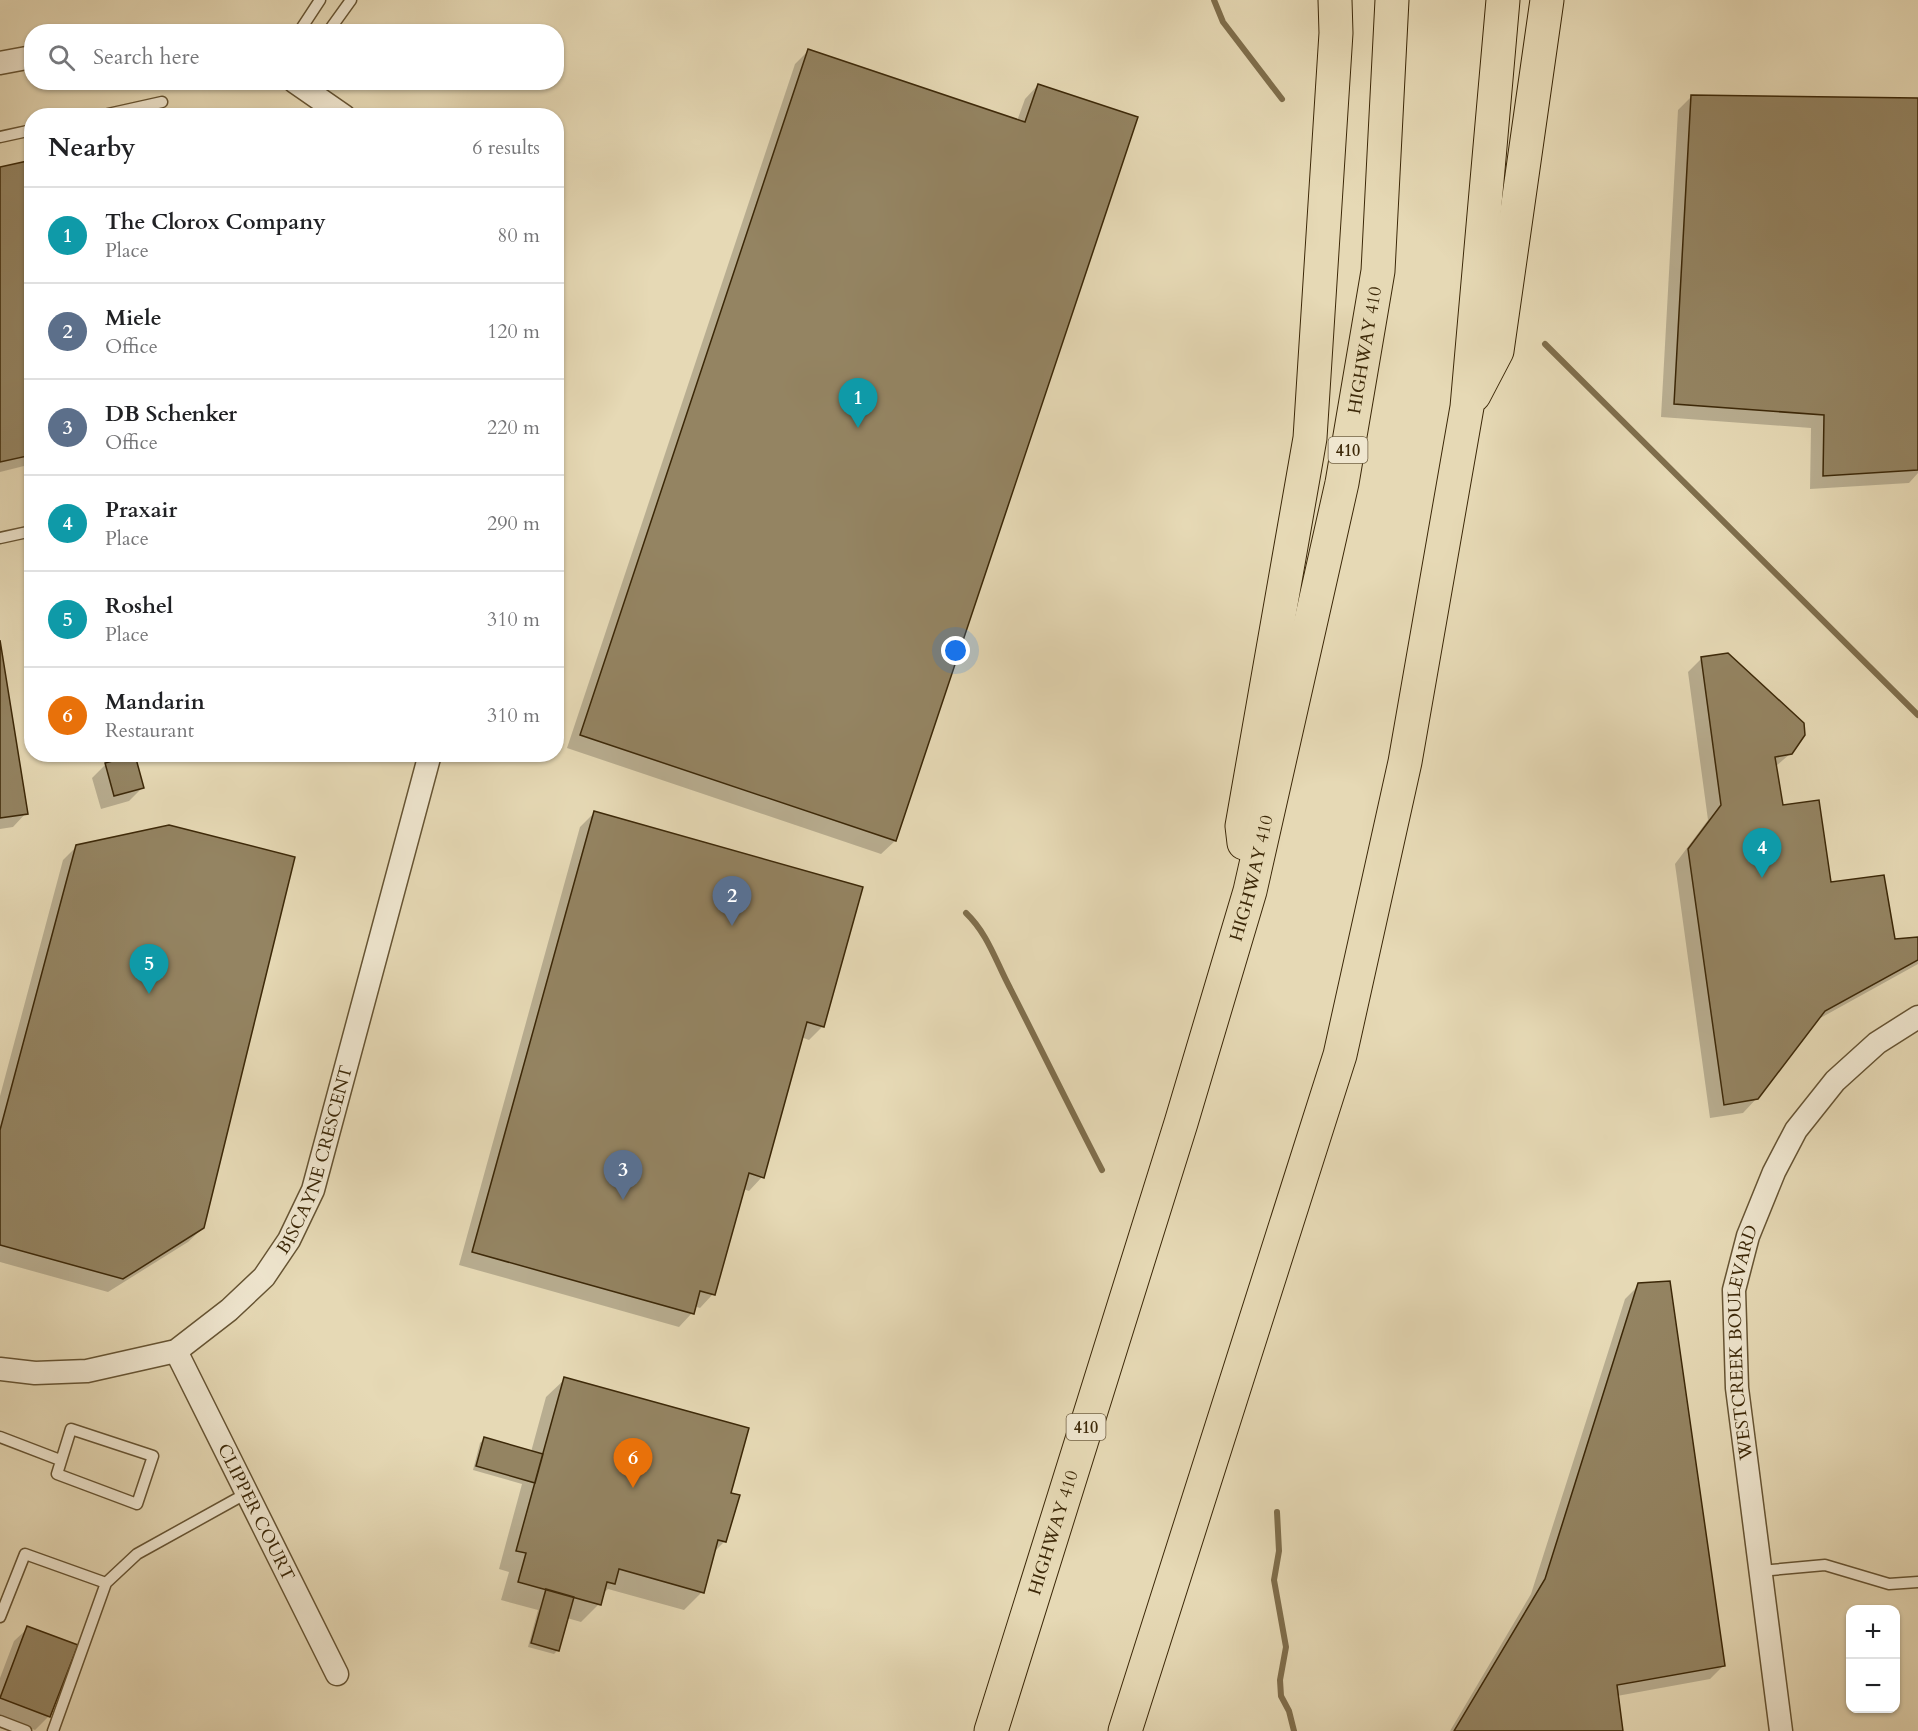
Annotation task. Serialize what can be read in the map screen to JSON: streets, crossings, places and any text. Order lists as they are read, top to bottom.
{
  "streets": {
    "highway": ["HIGHWAY 410", "410"],
    "street": ["BISCAYNE CRESCENT", "WESTCREEK BOULEVARD", "CLIPPER COURT"]
  },
  "crossings": [
    ["BISCAYNE CRESCENT", "CLIPPER COURT"]
  ],
  "page": {
    "search": "Search here",
    "heading": ["Nearby", "6 results"],
    "list": [
      {
        "mark": "1",
        "name": "The Clorox Company",
        "note": "Place",
        "value": "80 m"
      },
      {
        "mark": "2",
        "name": "Miele",
        "note": "Office",
        "value": "120 m"
      },
      {
        "mark": "3",
        "name": "DB Schenker",
        "note": "Office",
        "value": "220 m"
      },
      {
        "mark": "4",
        "name": "Praxair",
        "note": "Place",
        "value": "290 m"
      },
      {
        "mark": "5",
        "name": "Roshel",
        "note": "Place",
        "value": "310 m"
      },
      {
        "mark": "6",
        "name": "Mandarin",
        "note": "Restaurant",
        "value": "310 m"
      }
    ],
    "pins": [
      "1",
      "4",
      "2",
      "5",
      "3",
      "6"
    ],
    "map_buttons": ["+", "−"]
  }
}
